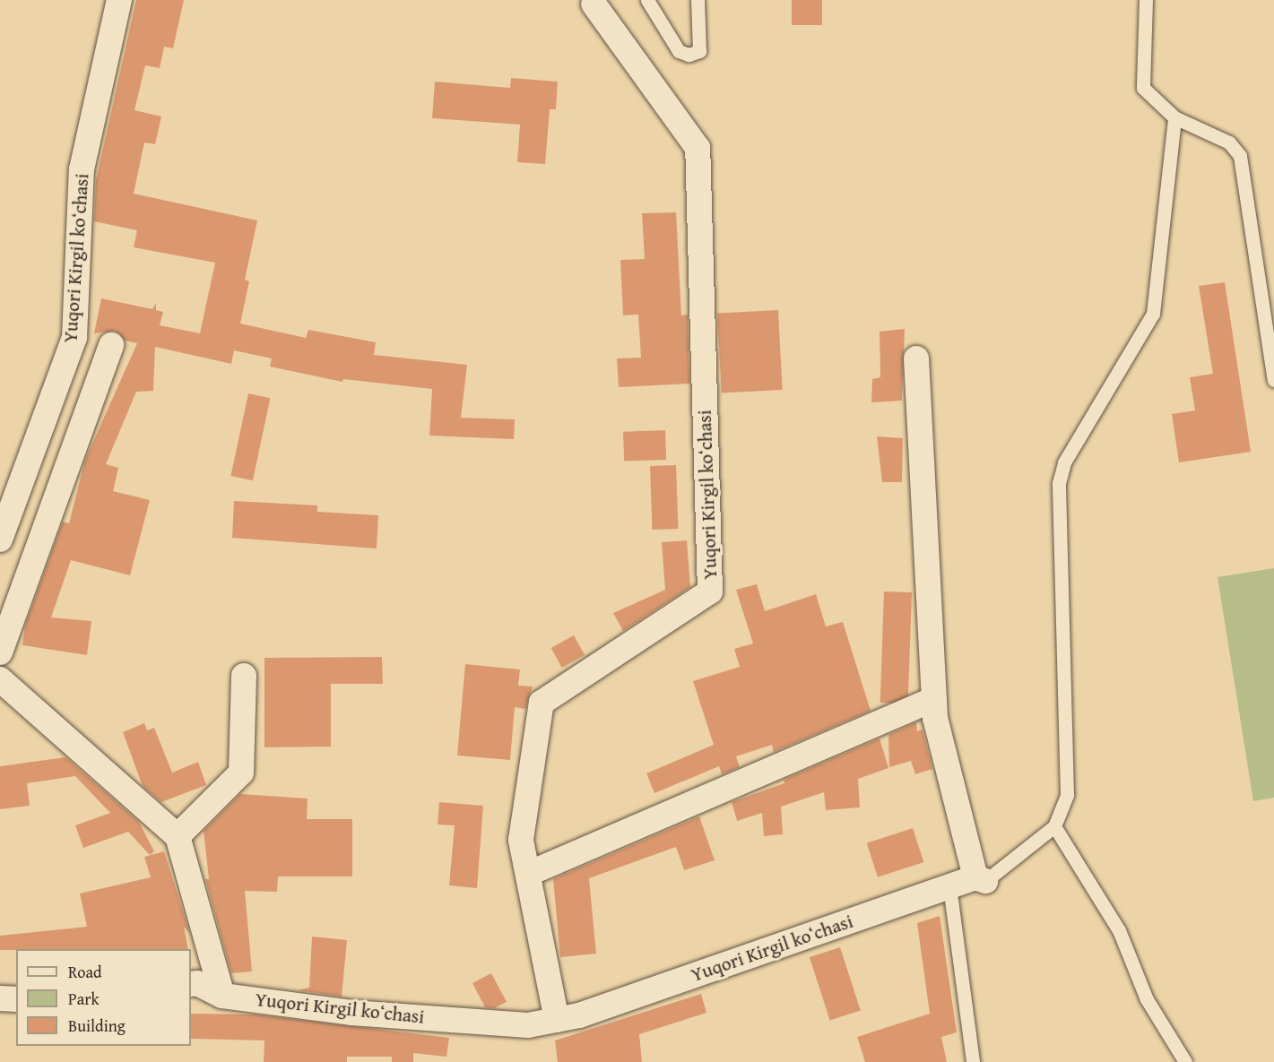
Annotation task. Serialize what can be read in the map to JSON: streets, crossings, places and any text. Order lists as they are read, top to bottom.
{
  "streets": {
    "street": ["Yuqori Kirgil koʻchasi"]
  },
  "legend": ["Road", "Park", "Building"]
}
